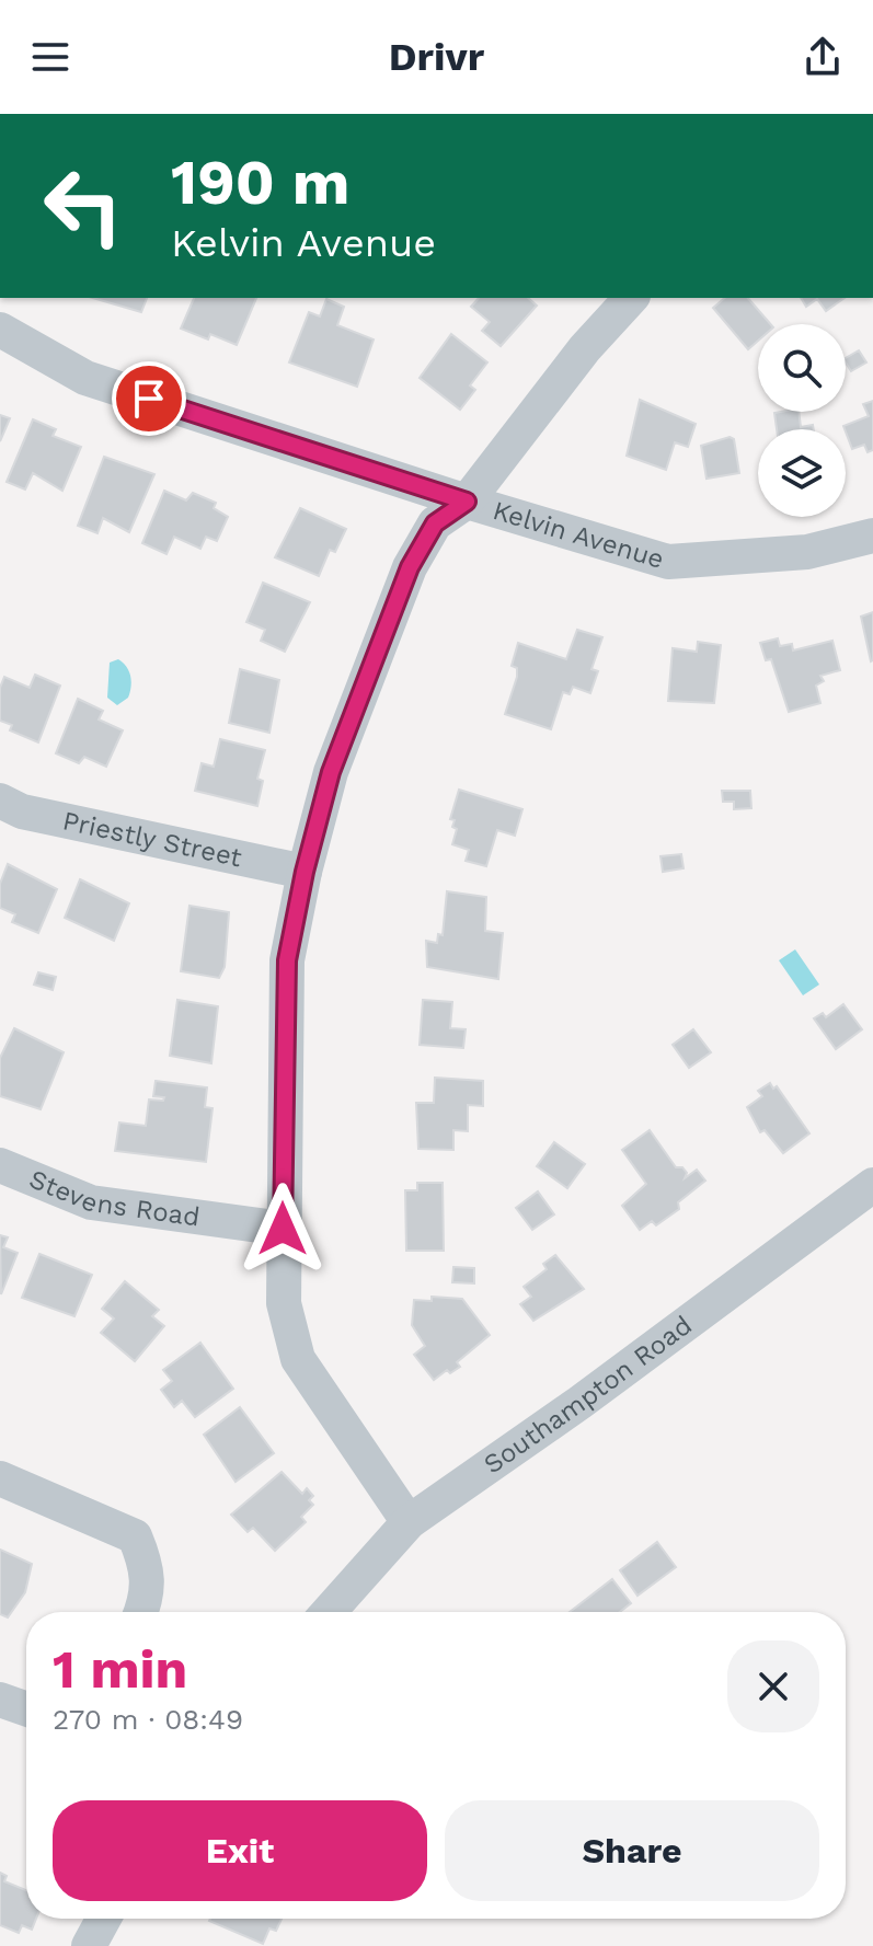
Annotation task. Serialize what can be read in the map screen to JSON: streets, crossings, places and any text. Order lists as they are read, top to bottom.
{
  "streets": {
    "street": [
      "Kelvin Avenue",
      "Priestly Street",
      "Stevens Road",
      "Southampton Road"
    ]
  },
  "page": {
    "header": "Drivr",
    "turn": ["190 m", "Kelvin Avenue"],
    "heading": ["1 min", "270 m · 08:49"],
    "buttons": ["Exit", "Share"]
  }
}
